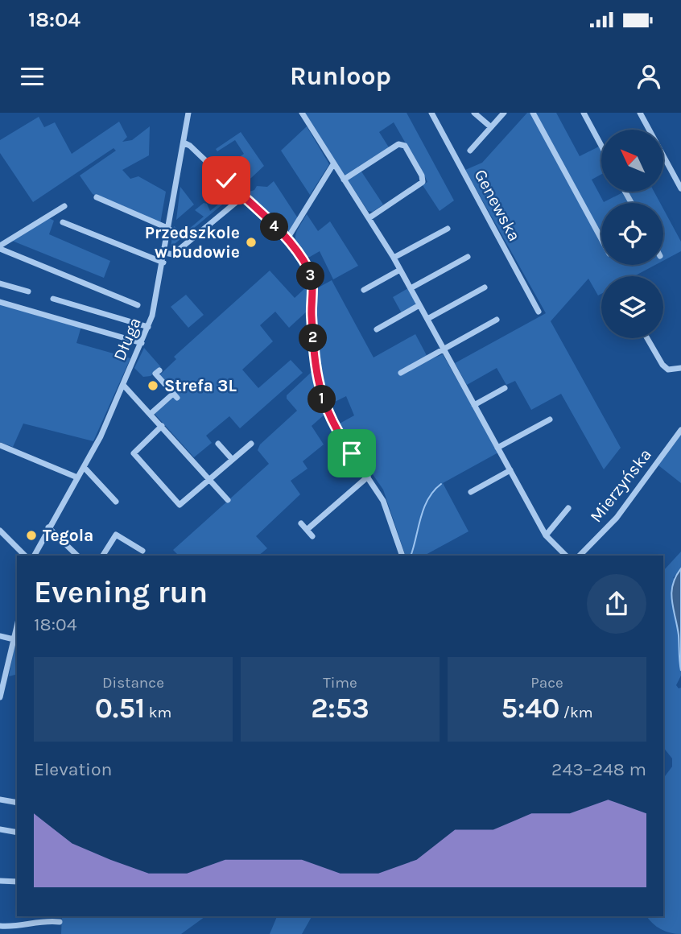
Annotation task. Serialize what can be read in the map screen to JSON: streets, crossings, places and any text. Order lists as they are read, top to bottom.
{
  "streets": {
    "street": ["Genewska", "Długa", "Mierzyńska"]
  },
  "places": ["Przedszkole w budowie", "Strefa 3L", "Tegola"],
  "north": "top left",
  "page": {
    "status": "18:04",
    "header": "Runloop",
    "pins": [
      "4",
      "3",
      "2",
      "1"
    ],
    "heading": ["Evening run", "18:04"],
    "stats": [
      ["Distance", "0.51 km"],
      ["Time", "2:53"],
      ["Pace", "5:40 /km"]
    ],
    "chart": ["Elevation", "243–248 m"]
  }
}
